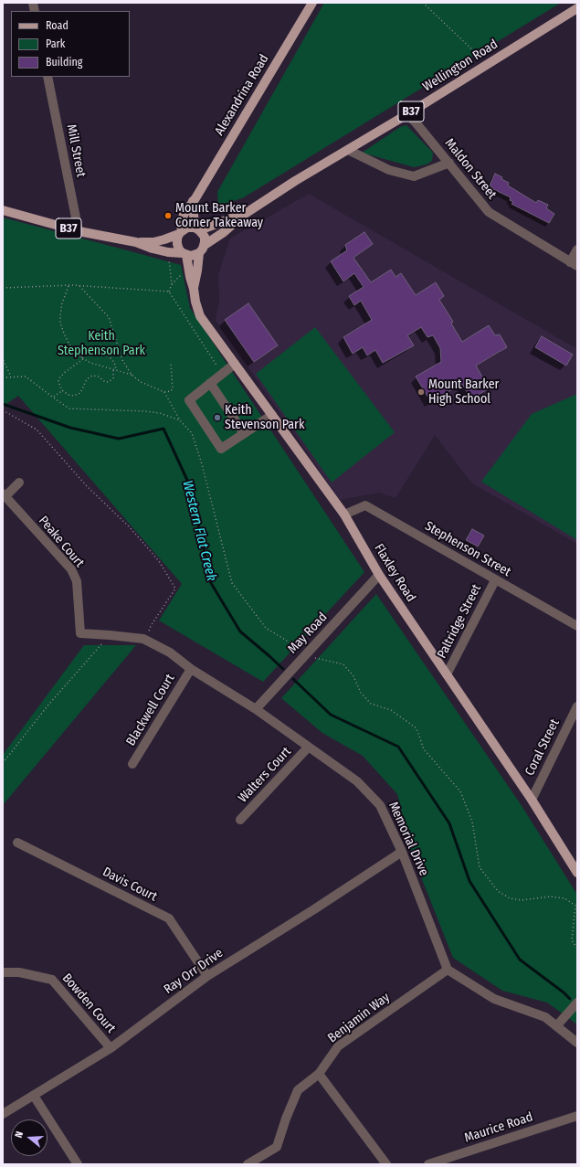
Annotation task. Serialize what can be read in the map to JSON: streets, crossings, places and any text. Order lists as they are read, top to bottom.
{
  "streets": {
    "main road": [
      "Wellington Road",
      "Alexandrina Road",
      "B37",
      "Flaxley Road"
    ],
    "street": [
      "Mill Street",
      "Maldon Street",
      "Peake Court",
      "Stephenson Street",
      "Paltridge Street",
      "May Road",
      "Blackwell Court",
      "Coral Street",
      "Walters Court",
      "Memorial Drive",
      "Davis Court",
      "Ray Orr Drive",
      "Bowden Court",
      "Benjamin Way",
      "Maurice Road"
    ]
  },
  "crossings": [
    ["Wellington Road", "Alexandrina Road"],
    ["Wellington Road", "B37"],
    ["Wellington Road", "Maldon Street"],
    ["Wellington Road", "Flaxley Road"],
    ["Alexandrina Road", "B37"],
    ["Alexandrina Road", "Flaxley Road"],
    ["B37", "Mill Street"],
    ["B37", "Flaxley Road"],
    ["Peake Court", "Memorial Drive"],
    ["Stephenson Street", "Flaxley Road"],
    ["Stephenson Street", "Paltridge Street"],
    ["Flaxley Road", "Paltridge Street"],
    ["Flaxley Road", "May Road"],
    ["Flaxley Road", "Coral Street"],
    ["May Road", "Memorial Drive"],
    ["Blackwell Court", "Memorial Drive"],
    ["Walters Court", "Memorial Drive"],
    ["Memorial Drive", "Ray Orr Drive"],
    ["Memorial Drive", "Benjamin Way"],
    ["Davis Court", "Ray Orr Drive"],
    ["Ray Orr Drive", "Bowden Court"]
  ],
  "water": ["Western Flat Creek"],
  "parks": ["Keith Stephenson Park"],
  "places": ["Mount Barker Corner Takeaway", "Mount Barker High School", "Keith Stevenson Park"],
  "legend": ["Road", "Park", "Building"],
  "north": "left"
}
